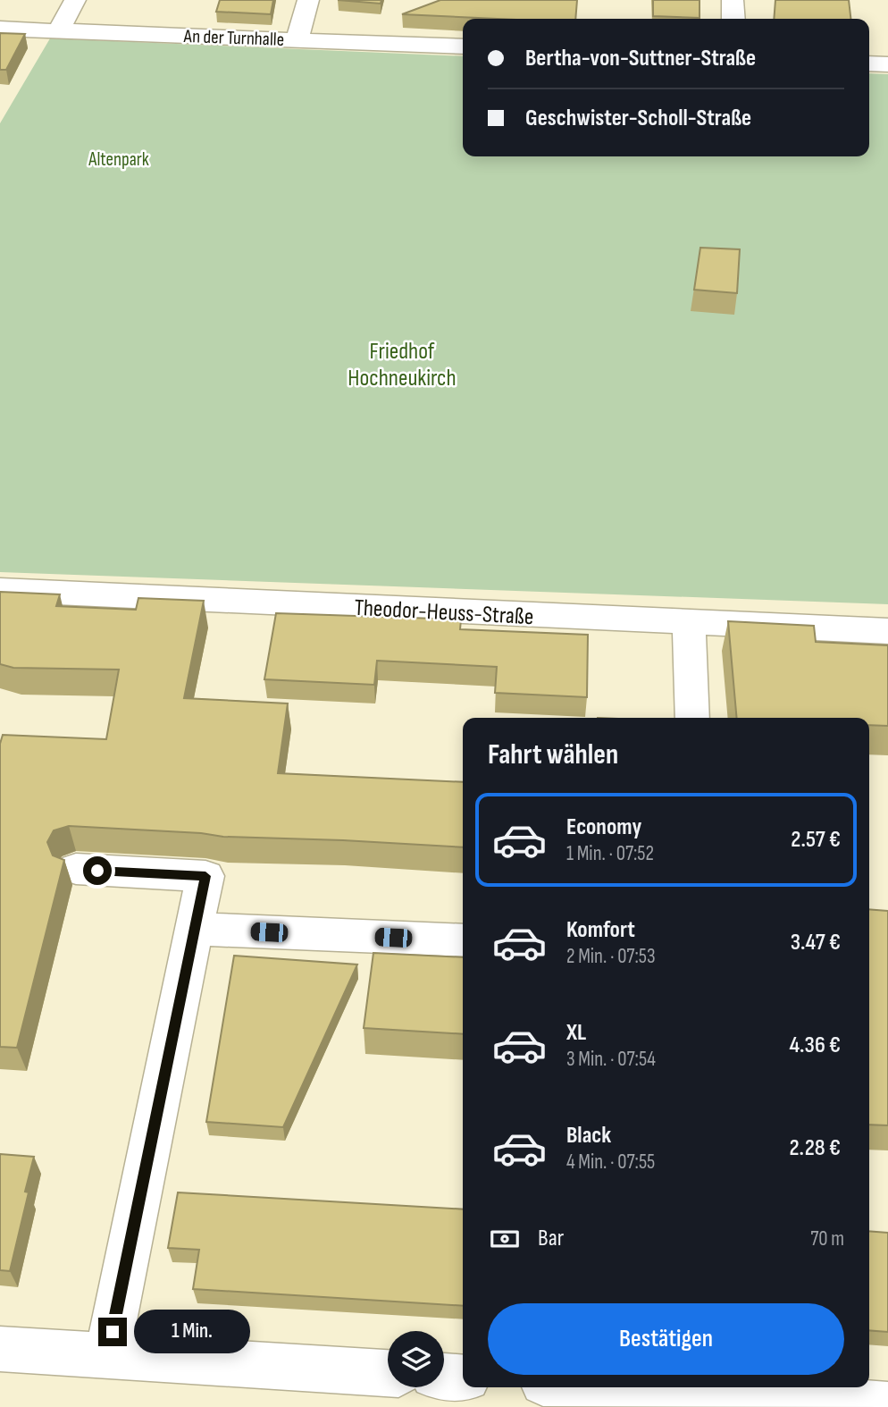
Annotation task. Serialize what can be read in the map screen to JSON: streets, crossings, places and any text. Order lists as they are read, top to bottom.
{
  "streets": {
    "street": ["An der Turnhalle", "Theodor-Heuss-Straße"]
  },
  "parks": ["Altenpark", "Friedhof Hochneukirch"],
  "page": {
    "banner": ["Bertha-von-Suttner-Straße", "Geschwister-Scholl-Straße"],
    "heading": "Fahrt wählen",
    "list": [
      {
        "name": "Economy",
        "note": "1 Min. · 07:52",
        "value": "2.57 €"
      },
      {
        "name": "Komfort",
        "note": "2 Min. · 07:53",
        "value": "3.47 €"
      },
      {
        "name": "XL",
        "note": "3 Min. · 07:54",
        "value": "4.36 €"
      },
      {
        "name": "Black",
        "note": "4 Min. · 07:55",
        "value": "2.28 €"
      }
    ],
    "pay": ["Bar", "70 m"],
    "buttons": "Bestätigen",
    "bubble": "1 Min."
  }
}
